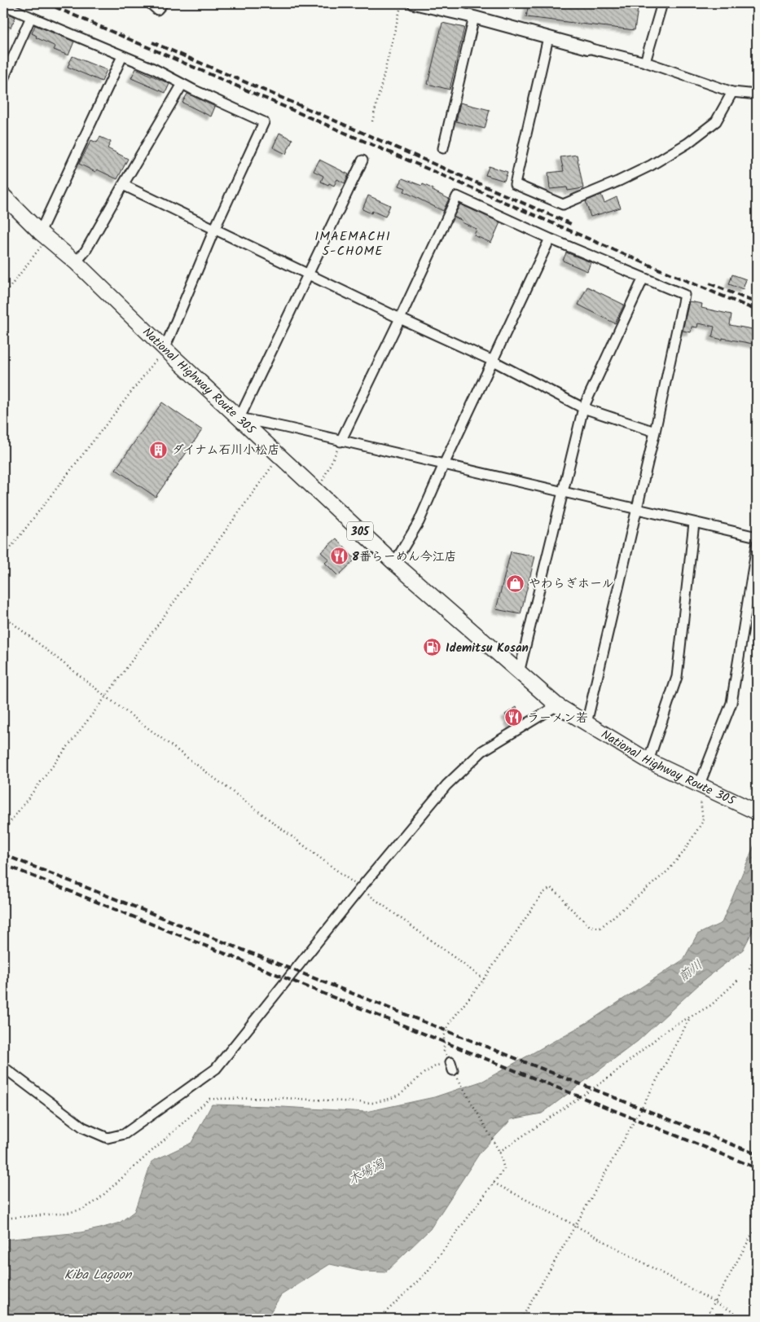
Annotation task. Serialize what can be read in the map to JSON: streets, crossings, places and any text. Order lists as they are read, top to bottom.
{
  "streets": {
    "highway": ["National Highway Route 305", "305"]
  },
  "districts": ["IMAEMACHI 5-CHOME"],
  "water": ["前川", "木場潟", "Kiba Lagoon"],
  "places": {
    "building": ["ダイナム石川小松店"],
    "restaurant": ["8番らーめん今江店", "ラーメン若"],
    "shop": ["やわらぎホール"],
    "fuel station": ["Idemitsu Kosan"]
  }
}
